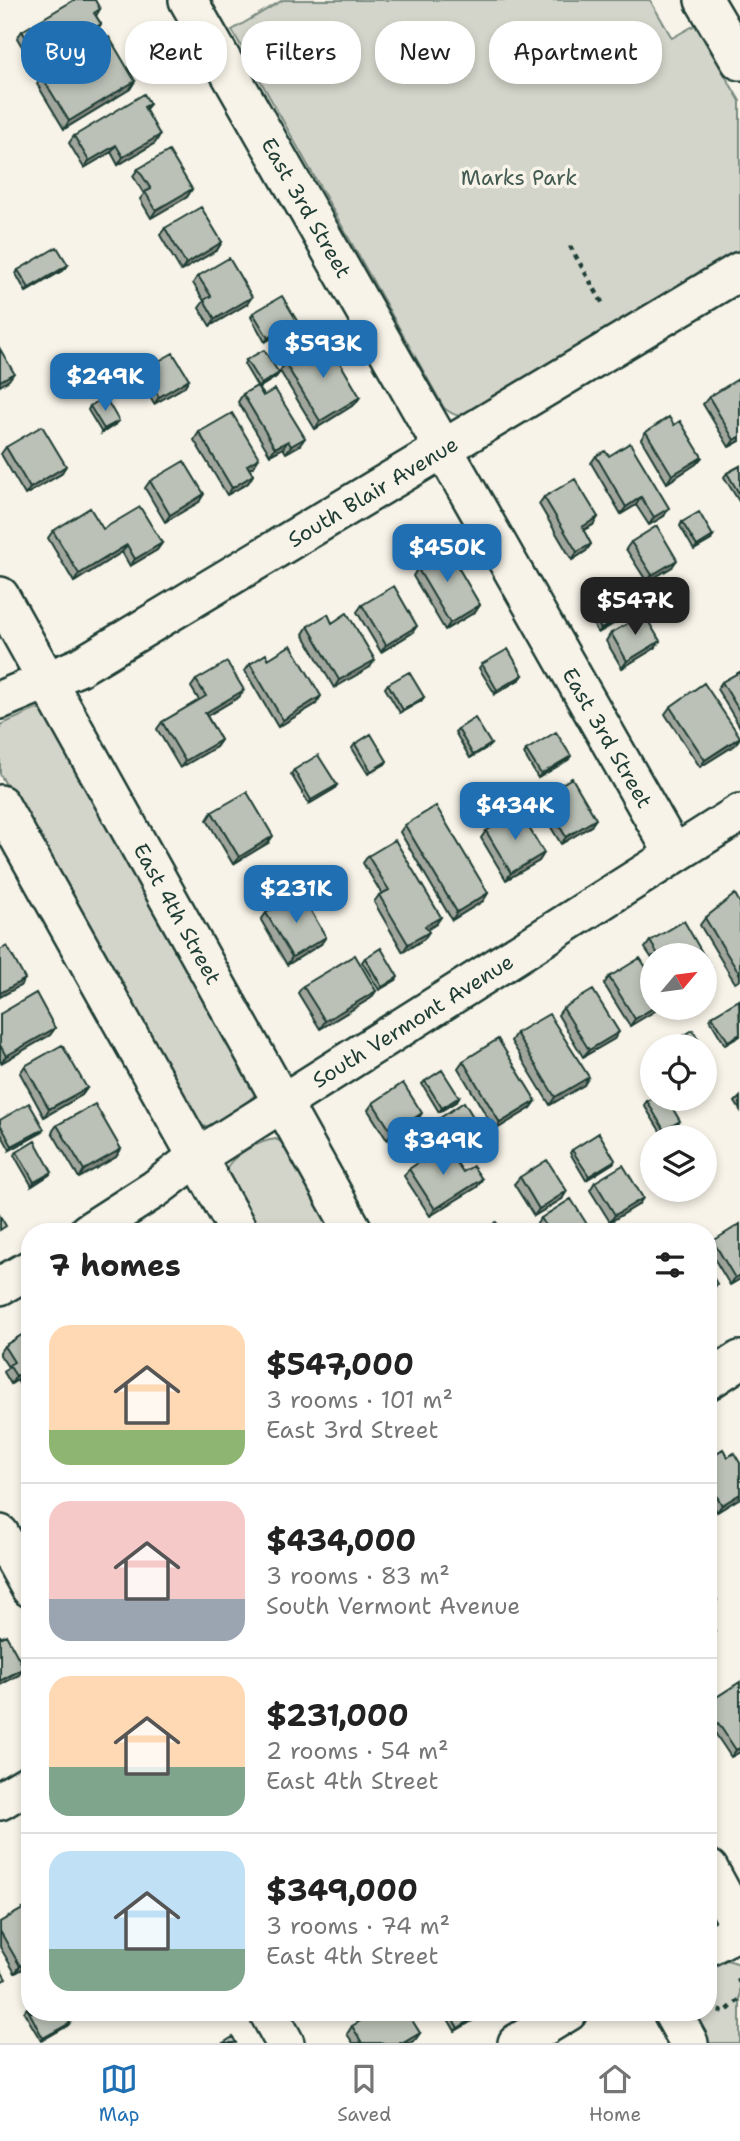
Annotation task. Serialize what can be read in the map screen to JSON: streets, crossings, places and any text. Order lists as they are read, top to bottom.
{
  "streets": {
    "street": [
      "East 3rd Street",
      "South Blair Avenue",
      "East 4th Street",
      "South Vermont Avenue"
    ]
  },
  "crossings": [
    ["East 3rd Street", "South Blair Avenue"],
    ["East 3rd Street", "South Vermont Avenue"],
    ["South Blair Avenue", "East 4th Street"],
    ["East 4th Street", "South Vermont Avenue"]
  ],
  "parks": ["Marks Park"],
  "north": "top right",
  "page": {
    "chip": [
      "Buy",
      "Rent",
      "Filters",
      "New",
      "Apartment"
    ],
    "price": [
      "$593K",
      "$249K",
      "$450K",
      "$547K",
      "$434K",
      "$231K",
      "$349K"
    ],
    "heading": "7 homes",
    "list": [
      {
        "name": "$547,000",
        "note": "3 rooms · 101 m² · East 3rd Street"
      },
      {
        "name": "$434,000",
        "note": "3 rooms · 83 m² · South Vermont Avenue"
      },
      {
        "name": "$231,000",
        "note": "2 rooms · 54 m² · East 4th Street"
      },
      {
        "name": "$349,000",
        "note": "3 rooms · 74 m² · East 4th Street"
      }
    ],
    "tabs": ["Map", "Saved", "Home"]
  }
}
